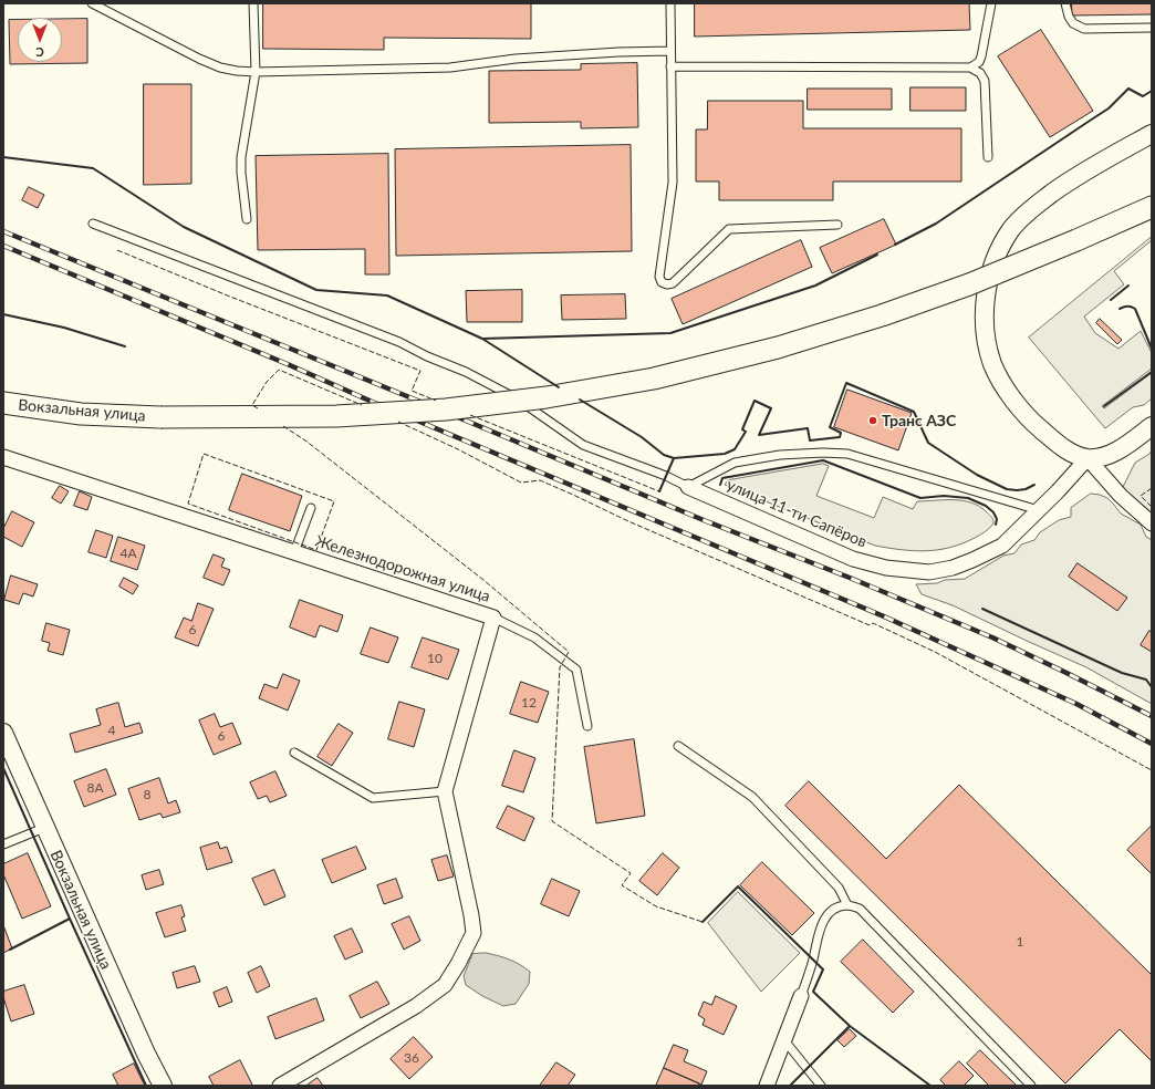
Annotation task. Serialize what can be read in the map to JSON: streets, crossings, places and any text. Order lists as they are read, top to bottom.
{
  "streets": {
    "main road": ["Вокзальная улица"],
    "street": ["улица 11-ти Сапёров", "Железнодорожная улица"]
  },
  "places": ["Транс АЗС"],
  "house_numbers": [
    "4А",
    "6",
    "10",
    "12",
    "4",
    "6",
    "8А",
    "8",
    "1",
    "36"
  ],
  "north": "bottom"
}
